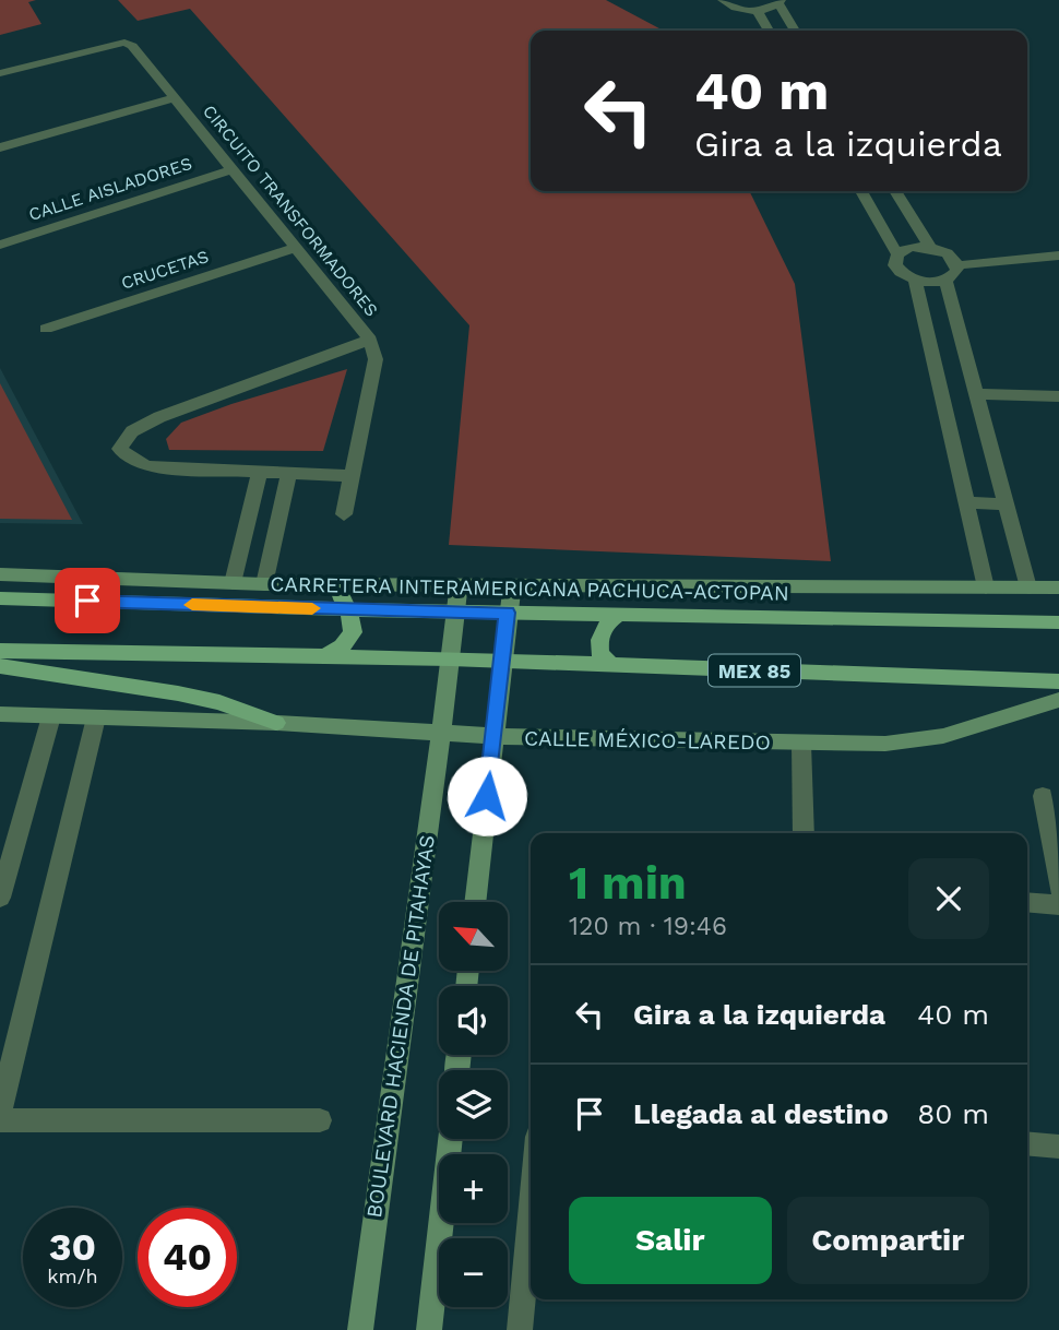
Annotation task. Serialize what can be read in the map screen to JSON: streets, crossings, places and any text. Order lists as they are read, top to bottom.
{
  "streets": {
    "main road": ["CARRETERA INTERAMERICANA PACHUCA-ACTOPAN", "MEX 85"],
    "street": [
      "CALLE AISLADORES",
      "CIRCUITO TRANSFORMADORES",
      "CRUCETAS",
      "CALLE MÉXICO-LAREDO",
      "BOULEVARD HACIENDA DE PITAHAYAS"
    ]
  },
  "crossings": [
    ["CALLE AISLADORES", "CIRCUITO TRANSFORMADORES"],
    ["CIRCUITO TRANSFORMADORES", "CRUCETAS"],
    ["CARRETERA INTERAMERICANA PACHUCA-ACTOPAN", "BOULEVARD HACIENDA DE PITAHAYAS"],
    ["MEX 85", "BOULEVARD HACIENDA DE PITAHAYAS"],
    ["CALLE MÉXICO-LAREDO", "BOULEVARD HACIENDA DE PITAHAYAS"]
  ],
  "north": "top left",
  "page": {
    "turn": ["40 m", "Gira a la izquierda"],
    "heading": ["1 min", "120 m · 19:46"],
    "map_buttons": ["+", "−"],
    "list": [
      {
        "name": "Gira a la izquierda",
        "value": "40 m"
      },
      {
        "name": "Llegada al destino",
        "value": "80 m"
      }
    ],
    "buttons": ["Salir", "Compartir"],
    "speed": "30 km/h",
    "limit": "40"
  }
}
